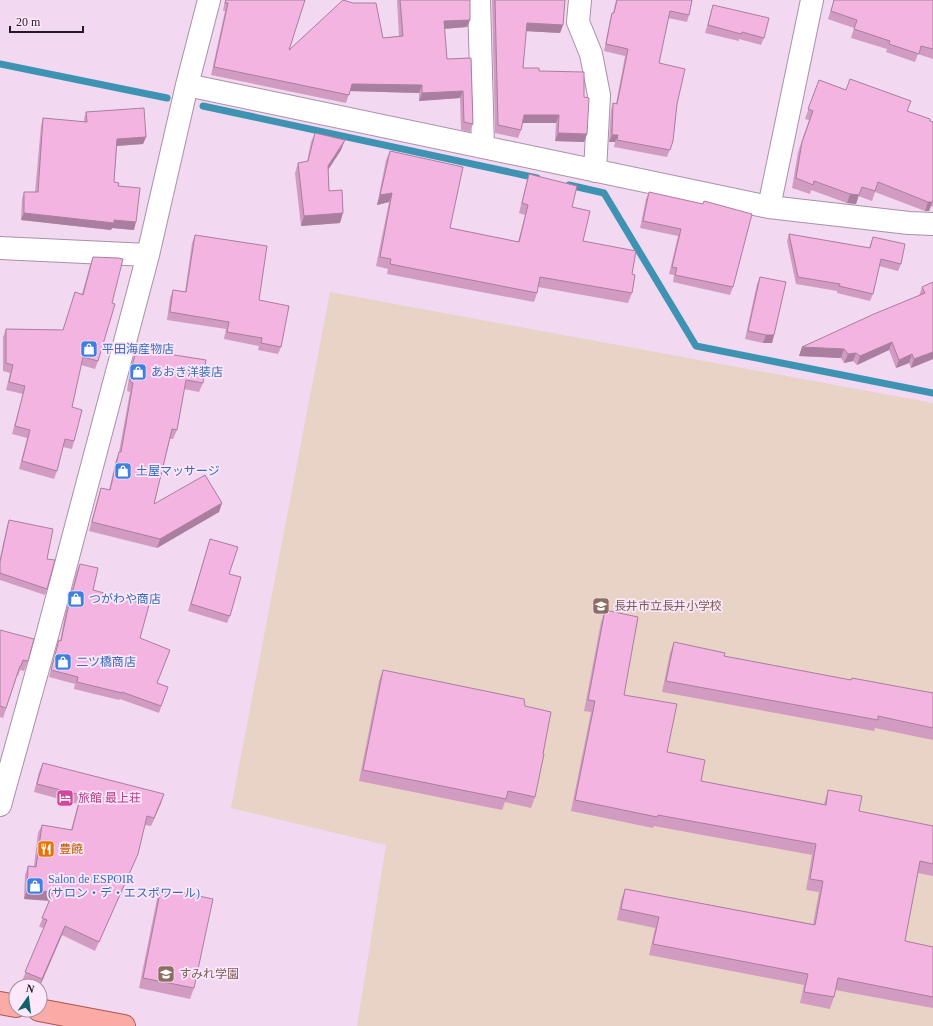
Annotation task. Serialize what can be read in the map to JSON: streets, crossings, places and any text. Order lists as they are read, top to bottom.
{
  "places": {
    "shop": [
      "平田海産物店",
      "あおき洋装店",
      "土屋マッサージ",
      "つがわや商店",
      "二ツ橋商店",
      "Salon de ESPOIR (サロン・デ・エスポワール)"
    ],
    "school or university": ["長井市立長井小学校", "すみれ学園"],
    "hotel": ["旅館 最上荘"],
    "restaurant": ["豊饒"]
  },
  "scale_bar": "20 m",
  "north": "top"
}
